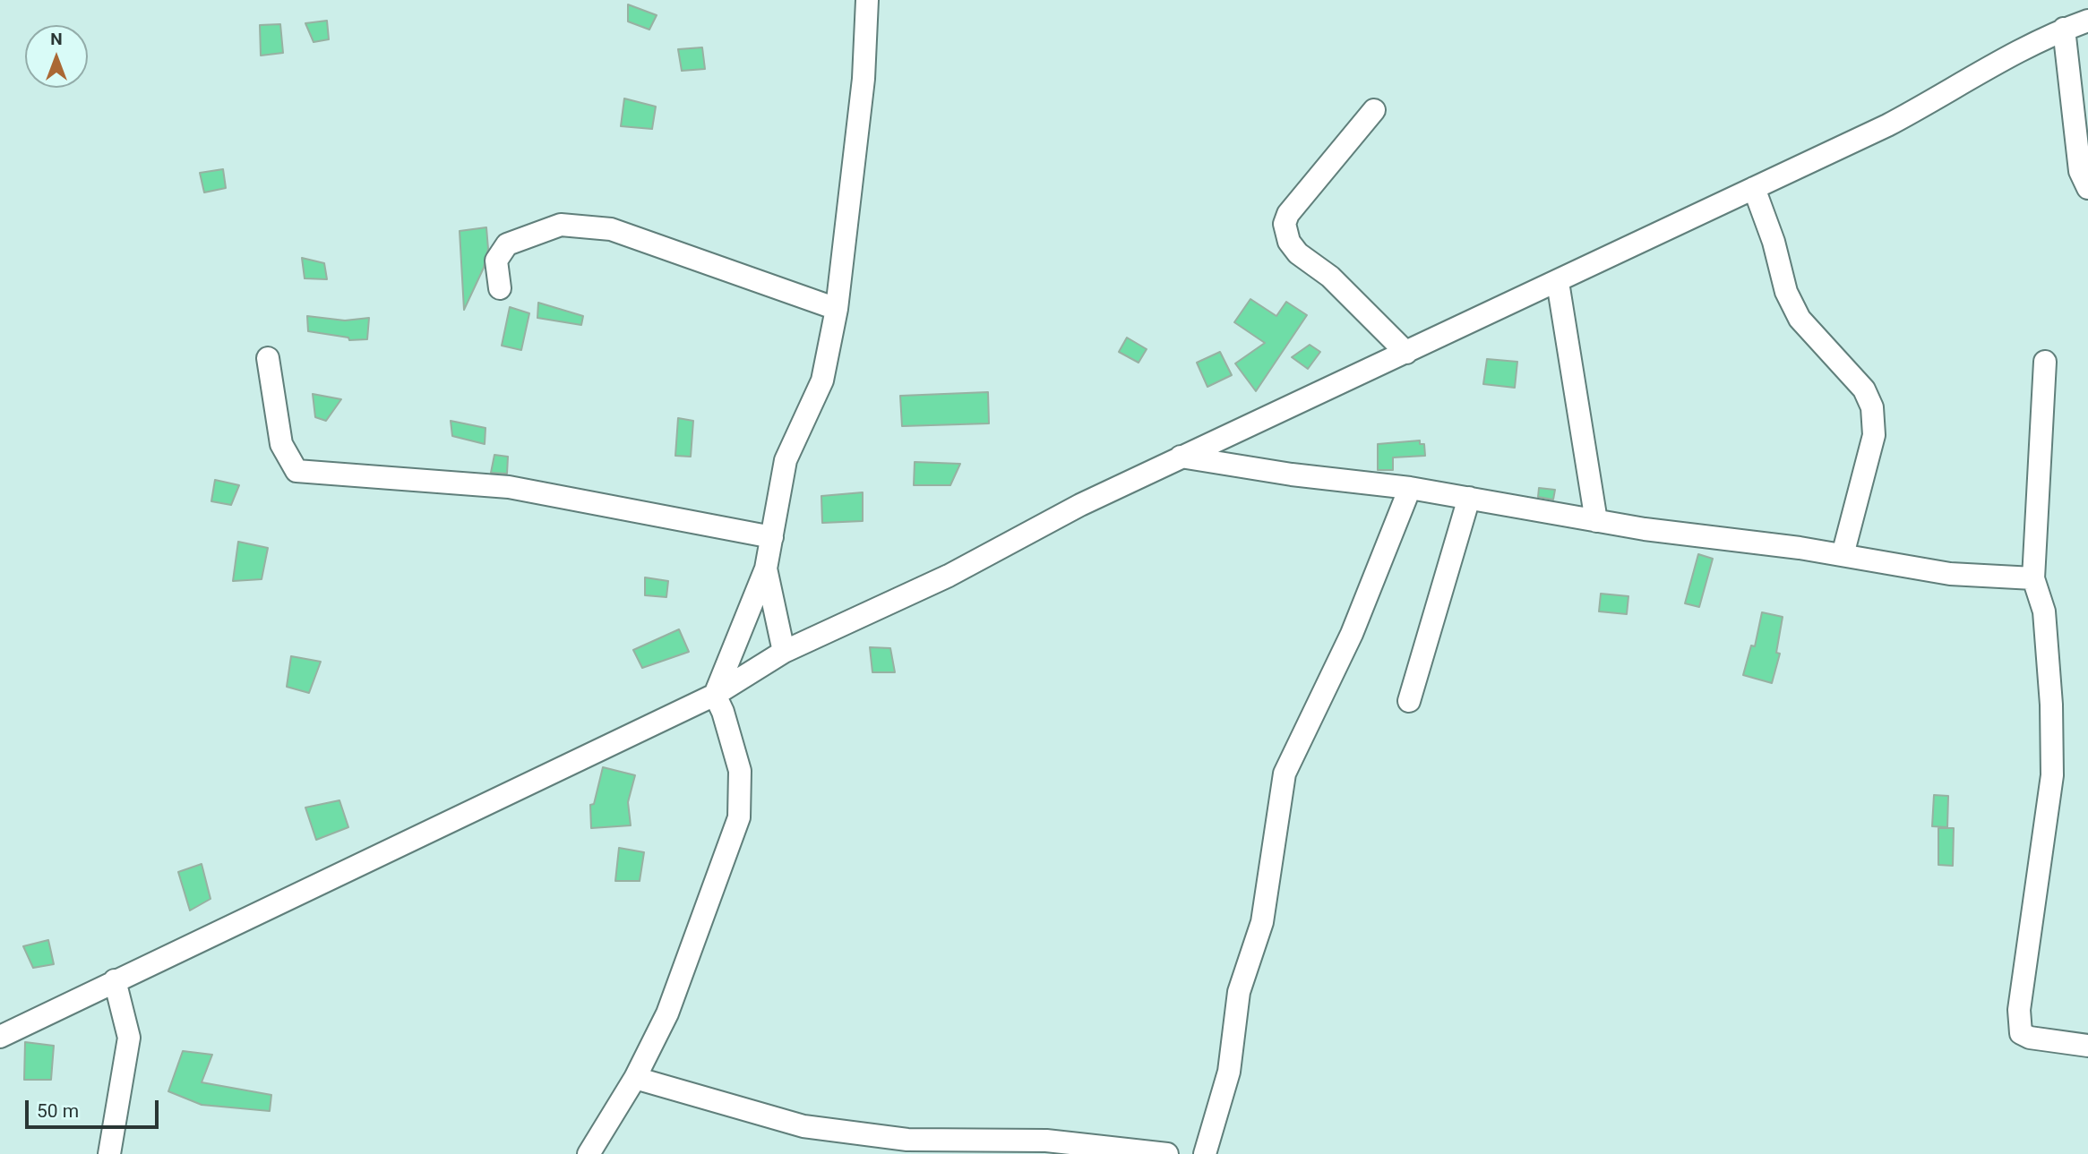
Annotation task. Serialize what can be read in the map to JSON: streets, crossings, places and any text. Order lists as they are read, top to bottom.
{
  "scale_bar": "50 m",
  "north": "top"
}
